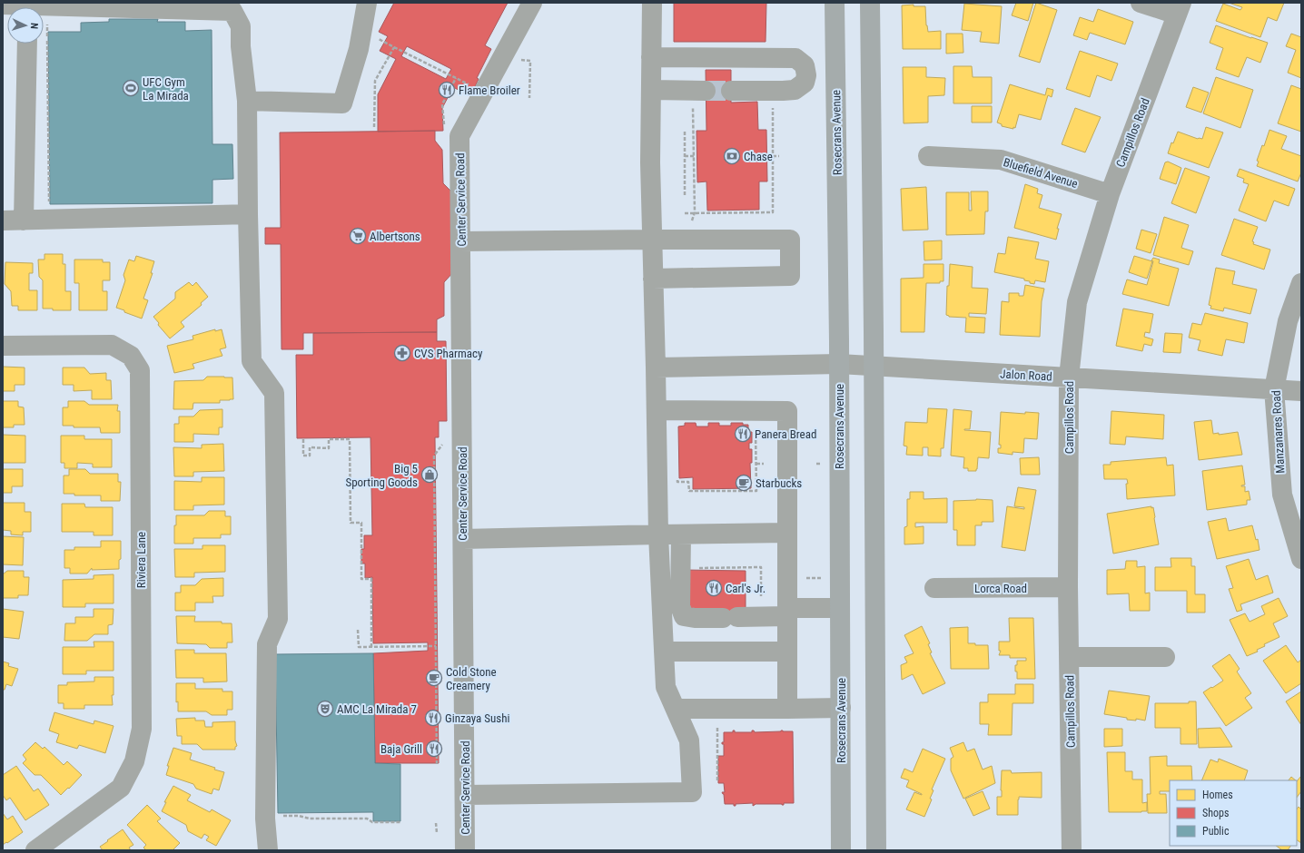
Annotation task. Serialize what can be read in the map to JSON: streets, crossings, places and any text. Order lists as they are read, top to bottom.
{
  "streets": {
    "main road": ["Rosecrans Avenue"],
    "street": [
      "Campillos Road",
      "Bluefield Avenue",
      "Center Service Road",
      "Jalon Road",
      "Manzanares Road",
      "Riviera Lane",
      "Lorca Road"
    ]
  },
  "crossings": [
    ["Rosecrans Avenue", "Jalon Road"],
    ["Campillos Road", "Bluefield Avenue"],
    ["Campillos Road", "Jalon Road"],
    ["Campillos Road", "Lorca Road"],
    ["Jalon Road", "Manzanares Road"]
  ],
  "places": {
    "sports": ["UFC Gym La Mirada"],
    "restaurant": [
      "Flame Broiler",
      "Panera Bread",
      "Carl's Jr.",
      "Ginzaya Sushi",
      "Baja Grill"
    ],
    "bank": ["Chase"],
    "supermarket": ["Albertsons"],
    "pharmacy": ["CVS Pharmacy"],
    "shop": ["Big 5 Sporting Goods"],
    "cafe": ["Starbucks", "Cold Stone Creamery"],
    "theatre": ["AMC La Mirada 7"]
  },
  "legend": ["Homes", "Shops", "Public"],
  "north": "right"
}
